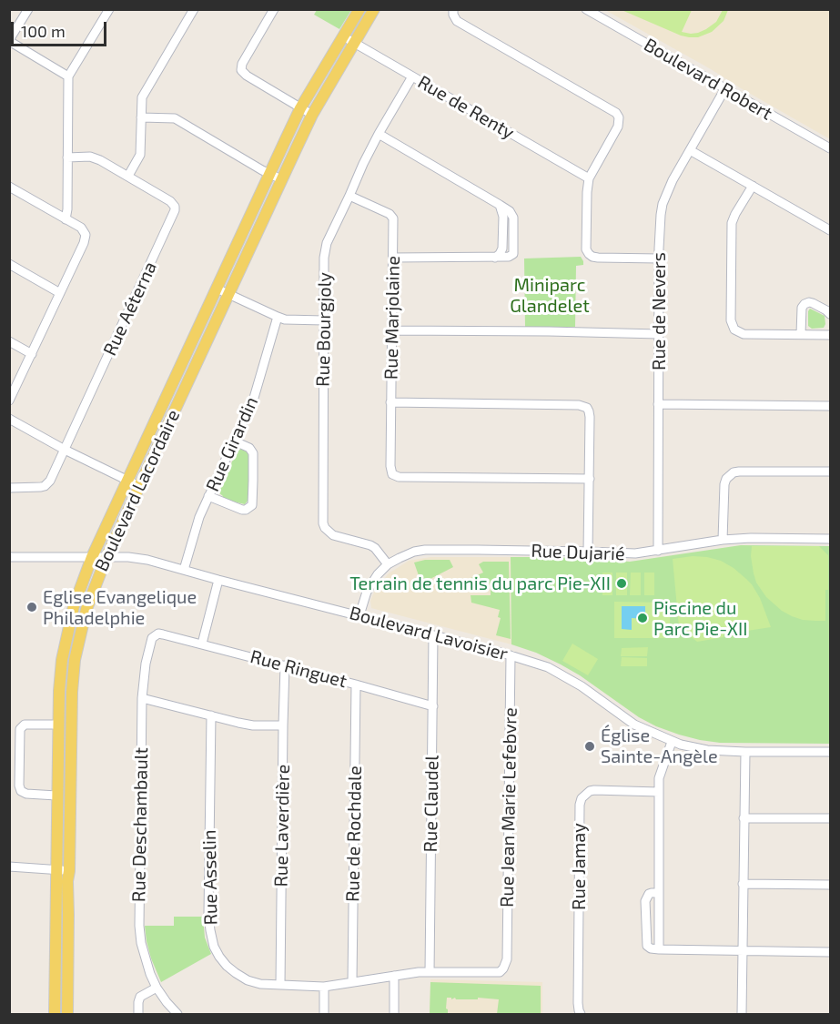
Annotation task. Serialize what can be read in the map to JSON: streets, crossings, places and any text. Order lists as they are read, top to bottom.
{
  "streets": {
    "main road": ["Boulevard Lacordaire"],
    "street": [
      "Boulevard Robert",
      "Rue de Renty",
      "Rue Aéterna",
      "Rue de Nevers",
      "Rue Marjolaine",
      "Rue Bourgjoly",
      "Rue Girardin",
      "Rue Dujarié",
      "Boulevard Lavoisier",
      "Rue Ringuet",
      "Rue Claudel",
      "Rue Jean Marie Lefebvre",
      "Rue Deschambault",
      "Rue Laverdière",
      "Rue de Rochdale",
      "Rue Jamay",
      "Rue Asselin"
    ]
  },
  "crossings": [
    ["Boulevard Robert", "Rue de Nevers"],
    ["Rue de Renty", "Rue Bourgjoly"],
    ["Rue de Renty", "Boulevard Lacordaire"],
    ["Rue de Nevers", "Rue Dujarié"],
    ["Rue Marjolaine", "Rue Bourgjoly"],
    ["Rue Bourgjoly", "Rue Dujarié"],
    ["Rue Girardin", "Boulevard Lavoisier"],
    ["Boulevard Lacordaire", "Boulevard Lavoisier"],
    ["Rue Dujarié", "Boulevard Lavoisier"],
    ["Boulevard Lavoisier", "Rue Claudel"],
    ["Boulevard Lavoisier", "Rue Jean Marie Lefebvre"],
    ["Rue Ringuet", "Rue Claudel"],
    ["Rue Ringuet", "Rue Deschambault"],
    ["Rue Ringuet", "Rue Laverdière"],
    ["Rue Ringuet", "Rue de Rochdale"],
    ["Rue Claudel", "Rue Asselin"],
    ["Rue Jean Marie Lefebvre", "Rue Asselin"],
    ["Rue Laverdière", "Rue Asselin"],
    ["Rue de Rochdale", "Rue Asselin"]
  ],
  "parks": ["Miniparc Glandelet"],
  "places": [
    "Terrain de tennis du parc Pie-XII",
    "Eglise Evangelique Philadelphie",
    "Piscine du Parc Pie-XII",
    "Église Sainte-Angèle"
  ],
  "scale_bar": "100 m"
}
